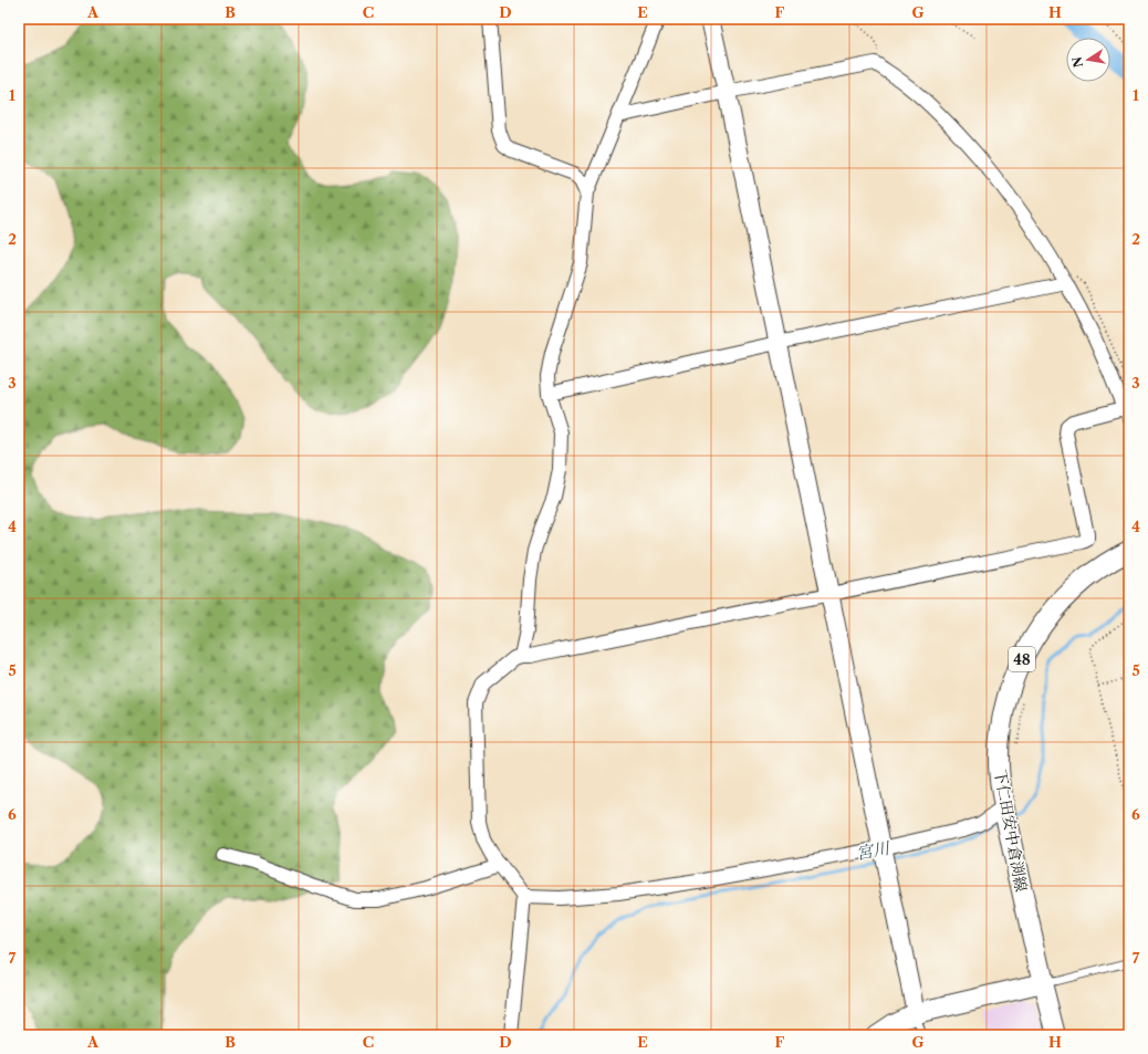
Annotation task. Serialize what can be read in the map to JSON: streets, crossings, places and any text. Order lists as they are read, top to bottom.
{
  "streets": {
    "main road": ["48", "下仁田安中倉渕線"]
  },
  "water": ["宮川"],
  "north": "left",
  "grid": {
    "columns": [
      "A",
      "B",
      "C",
      "D",
      "E",
      "F",
      "G",
      "H"
    ],
    "rows": [
      "1",
      "2",
      "3",
      "4",
      "5",
      "6",
      "7"
    ]
  }
}
